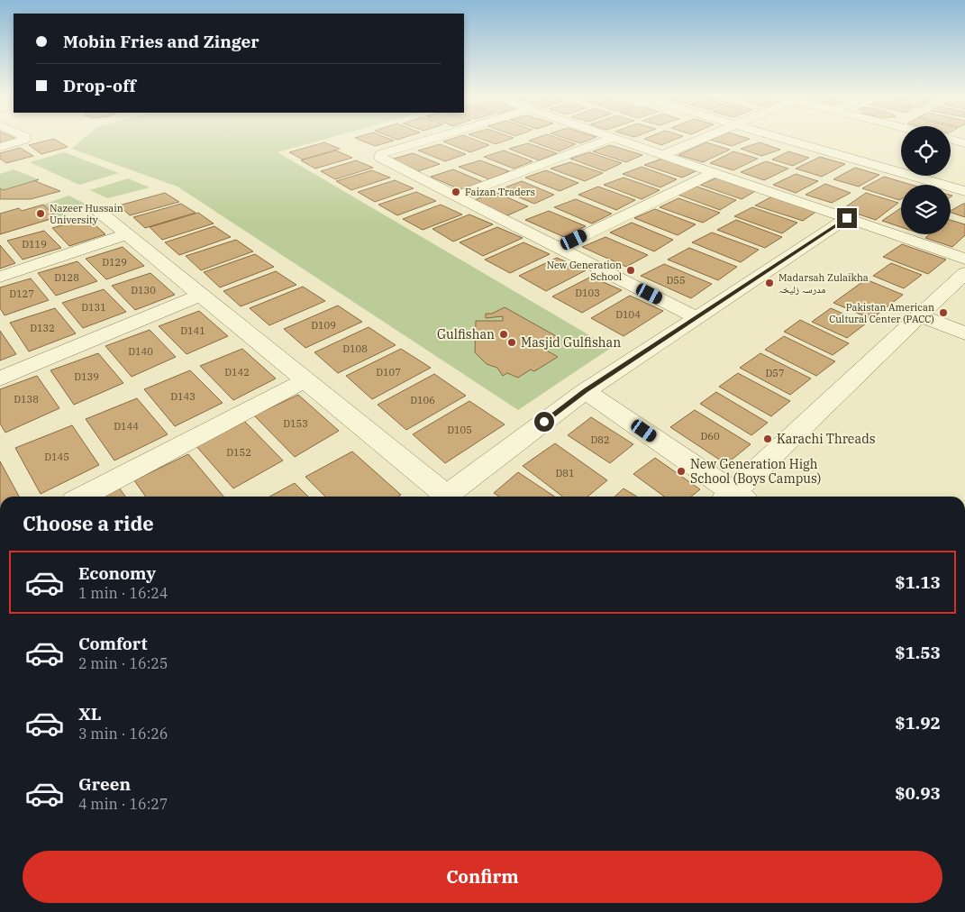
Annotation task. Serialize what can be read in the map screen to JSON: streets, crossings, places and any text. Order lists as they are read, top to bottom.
{
  "places": [
    "Faizan Traders",
    "Nazeer Hussain University",
    "New Generation School",
    "Madarsah Zulaikha مدرسہ زلیخہ",
    "Pakistan American Cultural Center (PACC)",
    "Gulfishan",
    "Masjid Gulfishan",
    "Karachi Threads",
    "New Generation High School (Boys Campus)"
  ],
  "house_numbers": [
    "D119",
    "D129",
    "D128",
    "D55",
    "D130",
    "D103",
    "D127",
    "D131",
    "D104",
    "D109",
    "D132",
    "D141",
    "D108",
    "D140",
    "D142",
    "D107",
    "D57",
    "D139",
    "D143",
    "D138",
    "D106",
    "D153",
    "D144",
    "D105",
    "D60",
    "D82",
    "D152",
    "D145",
    "D81"
  ],
  "page": {
    "banner": ["Mobin Fries and Zinger", "Drop-off"],
    "heading": "Choose a ride",
    "list": [
      {
        "name": "Economy",
        "note": "1 min · 16:24",
        "value": "$1.13"
      },
      {
        "name": "Comfort",
        "note": "2 min · 16:25",
        "value": "$1.53"
      },
      {
        "name": "XL",
        "note": "3 min · 16:26",
        "value": "$1.92"
      },
      {
        "name": "Green",
        "note": "4 min · 16:27",
        "value": "$0.93"
      }
    ],
    "buttons": "Confirm"
  }
}
